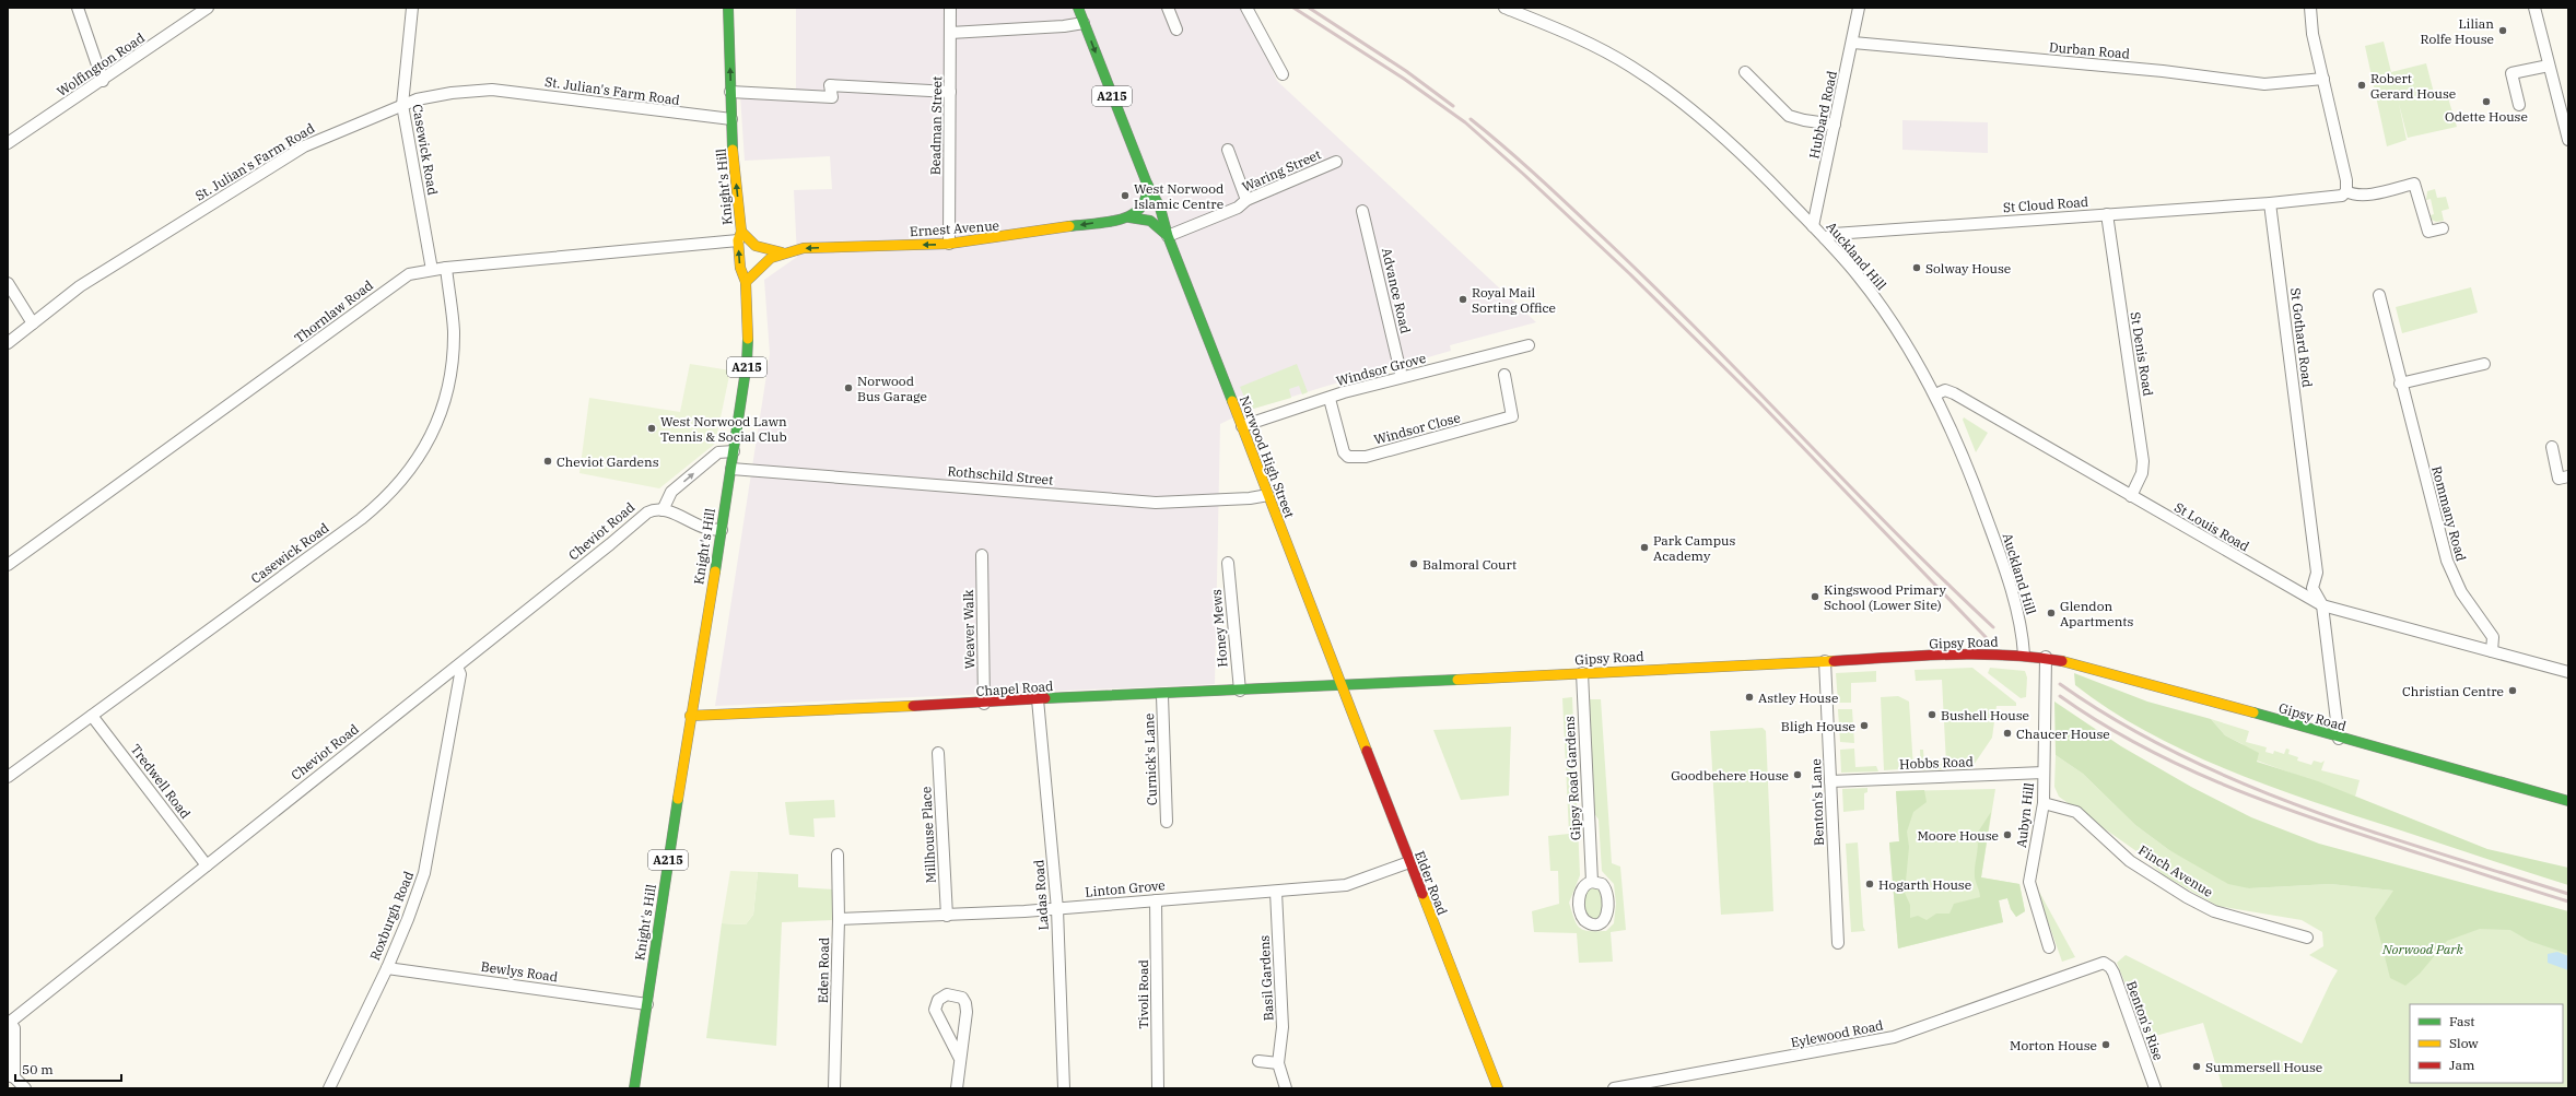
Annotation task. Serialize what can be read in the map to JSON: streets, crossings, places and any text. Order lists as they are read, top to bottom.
{
  "streets": {
    "main road": [
      "A215",
      "Knight's Hill",
      "Ernest Avenue",
      "Norwood High Street",
      "Gipsy Road",
      "Chapel Road",
      "Elder Road"
    ],
    "street": [
      "Durban Road",
      "Wolfington Road",
      "St. Julian's Farm Road",
      "Hubbard Road",
      "Beadman Street",
      "Casewick Road",
      "Waring Street",
      "St Cloud Road",
      "Auckland Hill",
      "Advance Road",
      "Thornlaw Road",
      "St Gothard Road",
      "St Denis Road",
      "Windsor Grove",
      "Windsor Close",
      "Rothschild Street",
      "Rommany Road",
      "St Louis Road",
      "Cheviot Road",
      "Honey Mews",
      "Weaver Walk",
      "Curnick's Lane",
      "Hobbs Road",
      "Gipsy Road Gardens",
      "Tredwell Road",
      "Benton's Lane",
      "Aubyn Hill",
      "Millhouse Place",
      "Finch Avenue",
      "Linton Grove",
      "Ladas Road",
      "Roxburgh Road",
      "Eden Road",
      "Bewlys Road",
      "Basil Gardens",
      "Tivoli Road",
      "Benton's Rise",
      "Eylewood Road"
    ]
  },
  "crossings": [
    ["Durban Road", "Hubbard Road"],
    ["St. Julian's Farm Road", "Casewick Road"],
    ["St. Julian's Farm Road", "Knight's Hill"],
    ["A215", "Ernest Avenue"],
    ["A215", "Norwood High Street"],
    ["Hubbard Road", "Auckland Hill"],
    ["Beadman Street", "Ernest Avenue"],
    ["Casewick Road", "Thornlaw Road"],
    ["Casewick Road", "Tredwell Road"],
    ["Waring Street", "Norwood High Street"],
    ["Knight's Hill", "Ernest Avenue"],
    ["Knight's Hill", "Thornlaw Road"],
    ["Knight's Hill", "Rothschild Street"],
    ["Knight's Hill", "Chapel Road"],
    ["Knight's Hill", "Bewlys Road"],
    ["St Cloud Road", "Auckland Hill"],
    ["St Cloud Road", "St Gothard Road"],
    ["St Cloud Road", "St Denis Road"],
    ["Ernest Avenue", "Thornlaw Road"],
    ["Ernest Avenue", "Norwood High Street"],
    ["Auckland Hill", "St Louis Road"],
    ["Auckland Hill", "Gipsy Road"],
    ["Advance Road", "Windsor Grove"],
    ["St Gothard Road", "St Louis Road"],
    ["St Gothard Road", "Gipsy Road"],
    ["St Denis Road", "St Louis Road"],
    ["Windsor Grove", "Windsor Close"],
    ["Windsor Grove", "Norwood High Street"],
    ["Norwood High Street", "Rothschild Street"],
    ["Norwood High Street", "Gipsy Road"],
    ["Norwood High Street", "Chapel Road"],
    ["Norwood High Street", "Elder Road"],
    ["Rommany Road", "St Louis Road"],
    ["Cheviot Road", "Tredwell Road"],
    ["Cheviot Road", "Roxburgh Road"],
    ["Honey Mews", "Chapel Road"],
    ["Weaver Walk", "Chapel Road"],
    ["Gipsy Road", "Chapel Road"],
    ["Gipsy Road", "Gipsy Road Gardens"],
    ["Gipsy Road", "Benton's Lane"],
    ["Gipsy Road", "Aubyn Hill"],
    ["Gipsy Road", "Elder Road"],
    ["Chapel Road", "Curnick's Lane"],
    ["Chapel Road", "Elder Road"],
    ["Chapel Road", "Ladas Road"],
    ["Hobbs Road", "Benton's Lane"],
    ["Hobbs Road", "Aubyn Hill"],
    ["Aubyn Hill", "Finch Avenue"],
    ["Millhouse Place", "Linton Grove"],
    ["Elder Road", "Linton Grove"],
    ["Linton Grove", "Ladas Road"],
    ["Linton Grove", "Eden Road"],
    ["Linton Grove", "Basil Gardens"],
    ["Linton Grove", "Tivoli Road"],
    ["Roxburgh Road", "Bewlys Road"],
    ["Benton's Rise", "Eylewood Road"]
  ],
  "one_way": ["Ernest Avenue"],
  "parks": ["Norwood Park"],
  "places": [
    "Lilian Rolfe House",
    "Robert Gerard House",
    "Odette House",
    "West Norwood Islamic Centre",
    "Solway House",
    "Royal Mail Sorting Office",
    "Norwood Bus Garage",
    "West Norwood Lawn Tennis & Social Club",
    "Cheviot Gardens",
    "Park Campus Academy",
    "Balmoral Court",
    "Kingswood Primary School (Lower Site)",
    "Glendon Apartments",
    "Christian Centre",
    "Astley House",
    "Bushell House",
    "Bligh House",
    "Chaucer House",
    "Goodbehere House",
    "Moore House",
    "Hogarth House",
    "Morton House",
    "Summersell House"
  ],
  "legend": ["Fast", "Slow", "Jam"],
  "scale_bar": "50 m"
}
